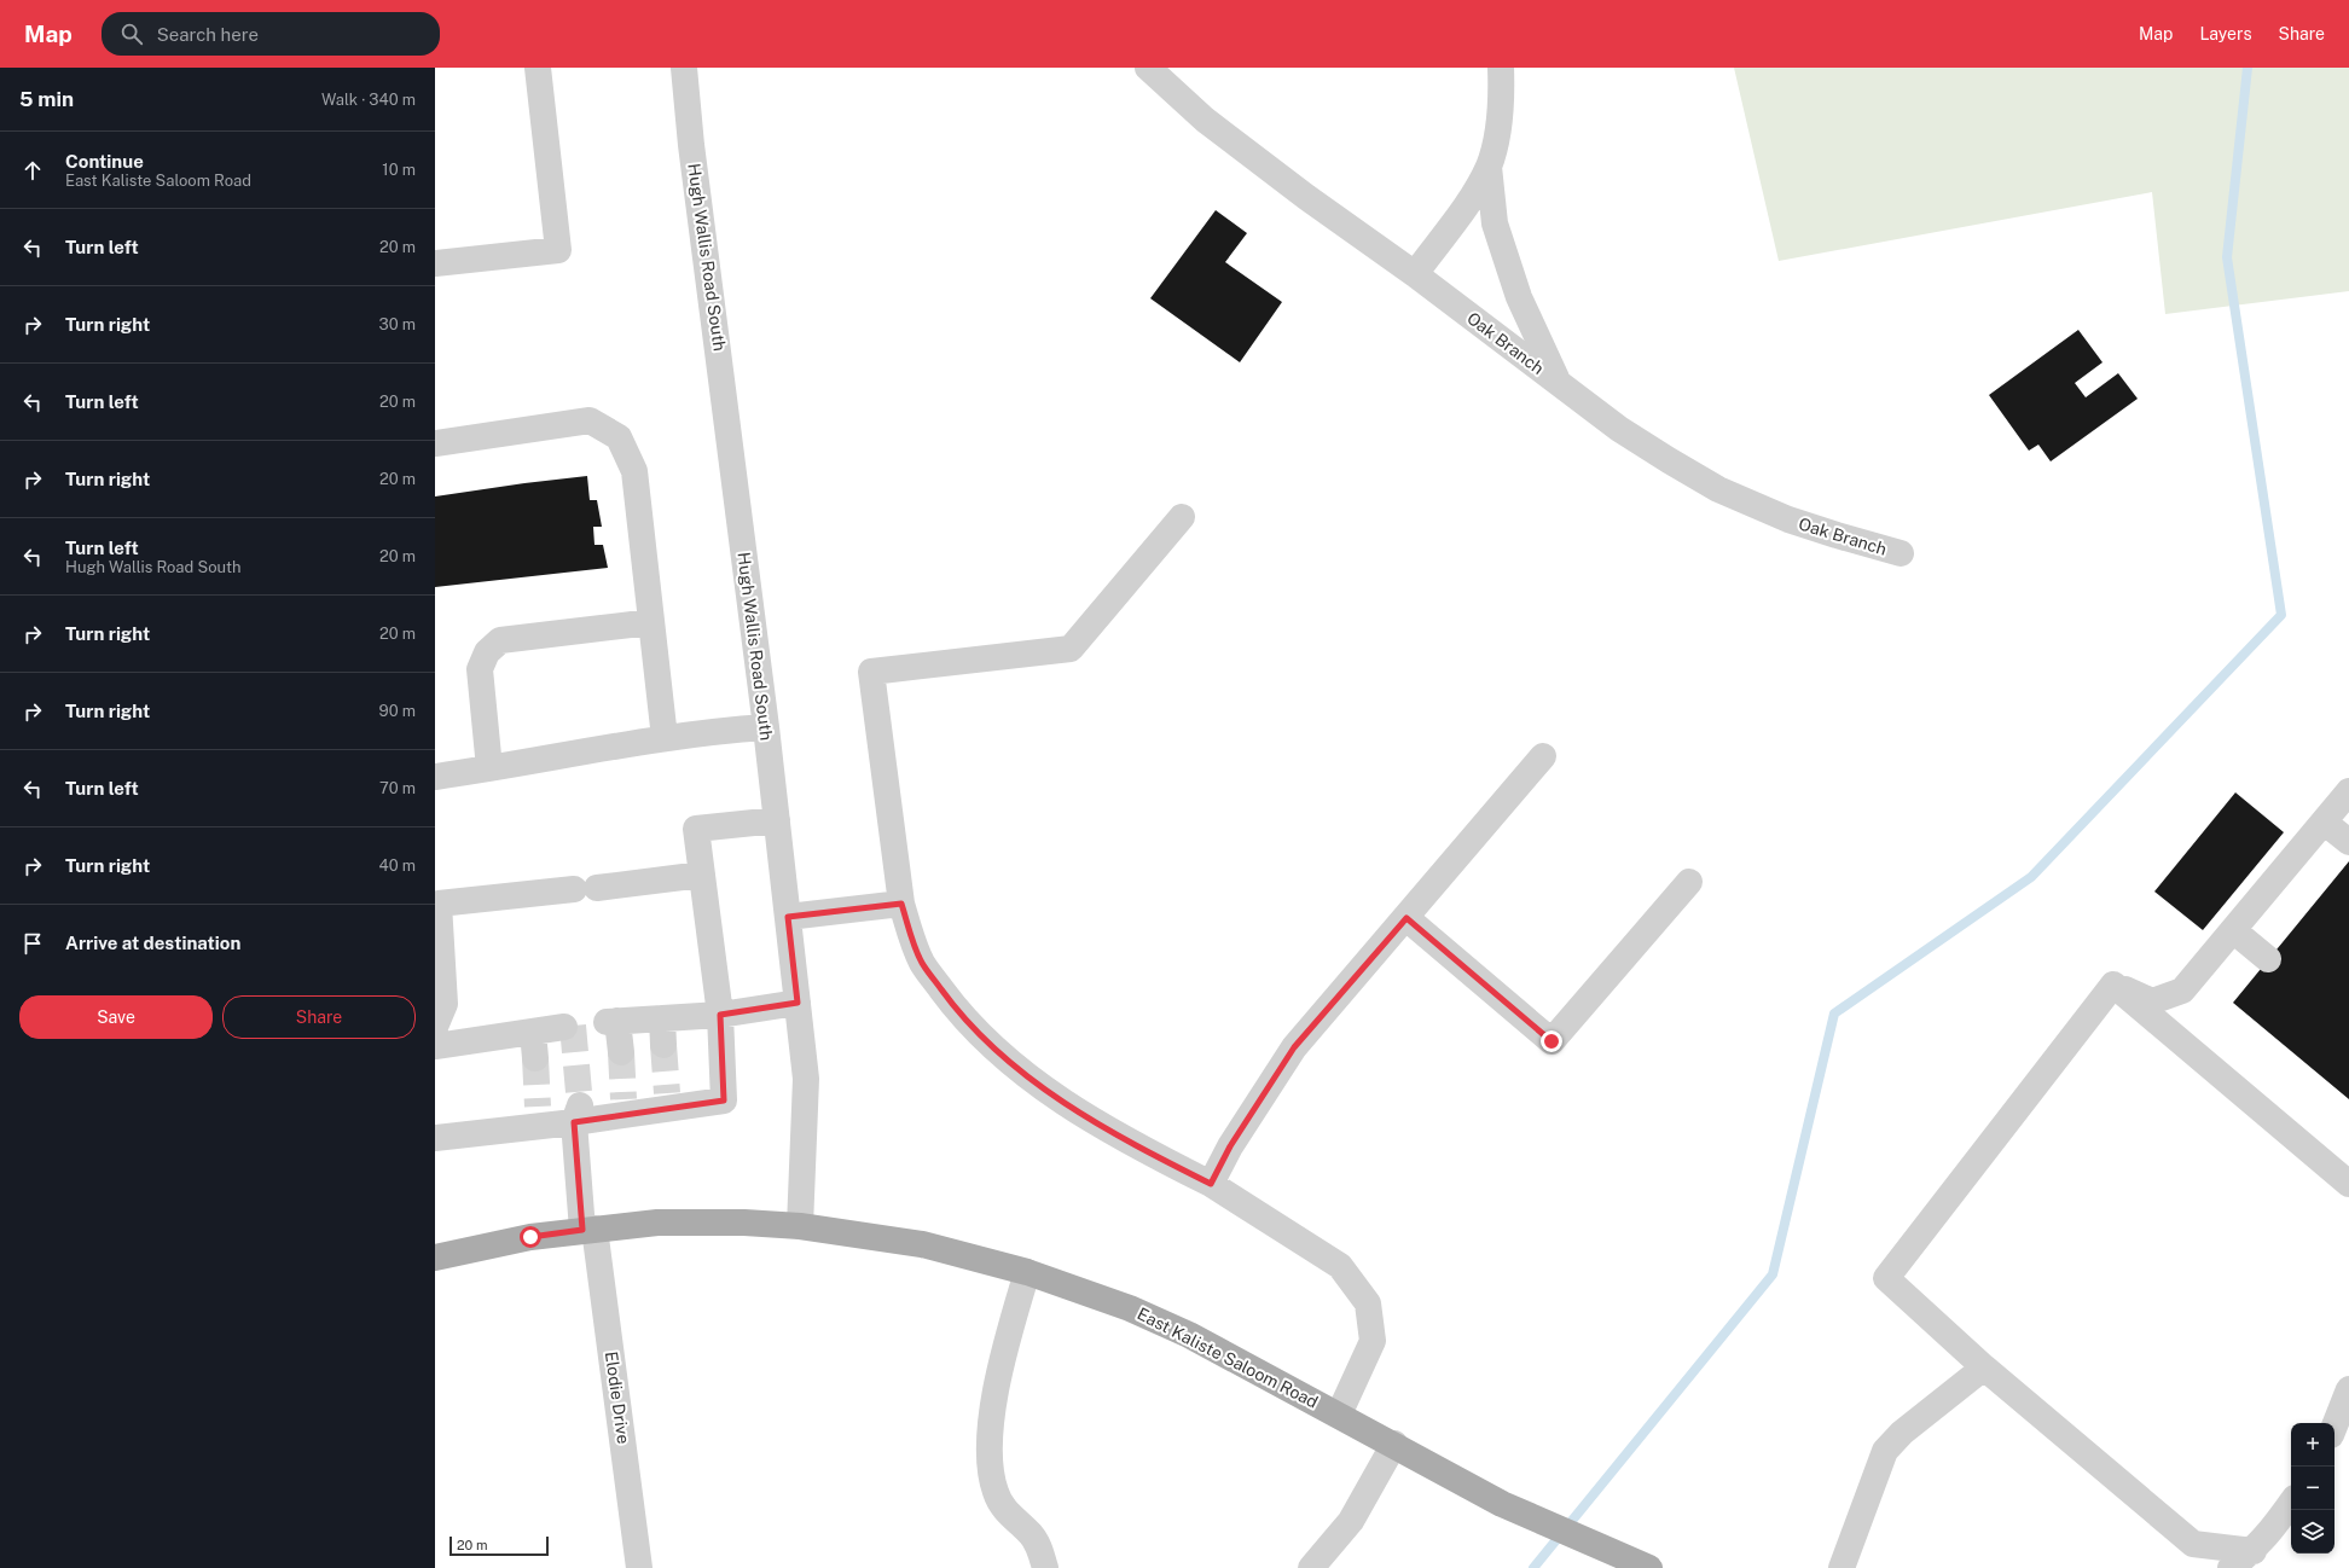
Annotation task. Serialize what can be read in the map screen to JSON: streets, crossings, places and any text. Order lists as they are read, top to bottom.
{
  "streets": {
    "main road": ["East Kaliste Saloom Road"],
    "street": ["Hugh Wallis Road South", "Oak Branch", "Elodie Drive"]
  },
  "crossings": [
    ["Hugh Wallis Road South", "East Kaliste Saloom Road"],
    ["East Kaliste Saloom Road", "Elodie Drive"]
  ],
  "scale_bar": "20 m",
  "page": {
    "header": "Map",
    "search": "Search here",
    "nav": ["Map", "Layers", "Share"],
    "heading": ["5 min", "Walk · 340 m"],
    "list": [
      ["Continue", "East Kaliste Saloom Road", "10 m"],
      ["Turn left", "20 m"],
      ["Turn right", "30 m"],
      ["Turn left", "20 m"],
      ["Turn right", "20 m"],
      ["Turn left", "Hugh Wallis Road South", "20 m"],
      ["Turn right", "20 m"],
      ["Turn right", "90 m"],
      ["Turn left", "70 m"],
      ["Turn right", "40 m"],
      "Arrive at destination"
    ],
    "buttons": ["Save", "Share"],
    "map_buttons": ["+", "−"],
    "scale": "20 m"
  }
}
